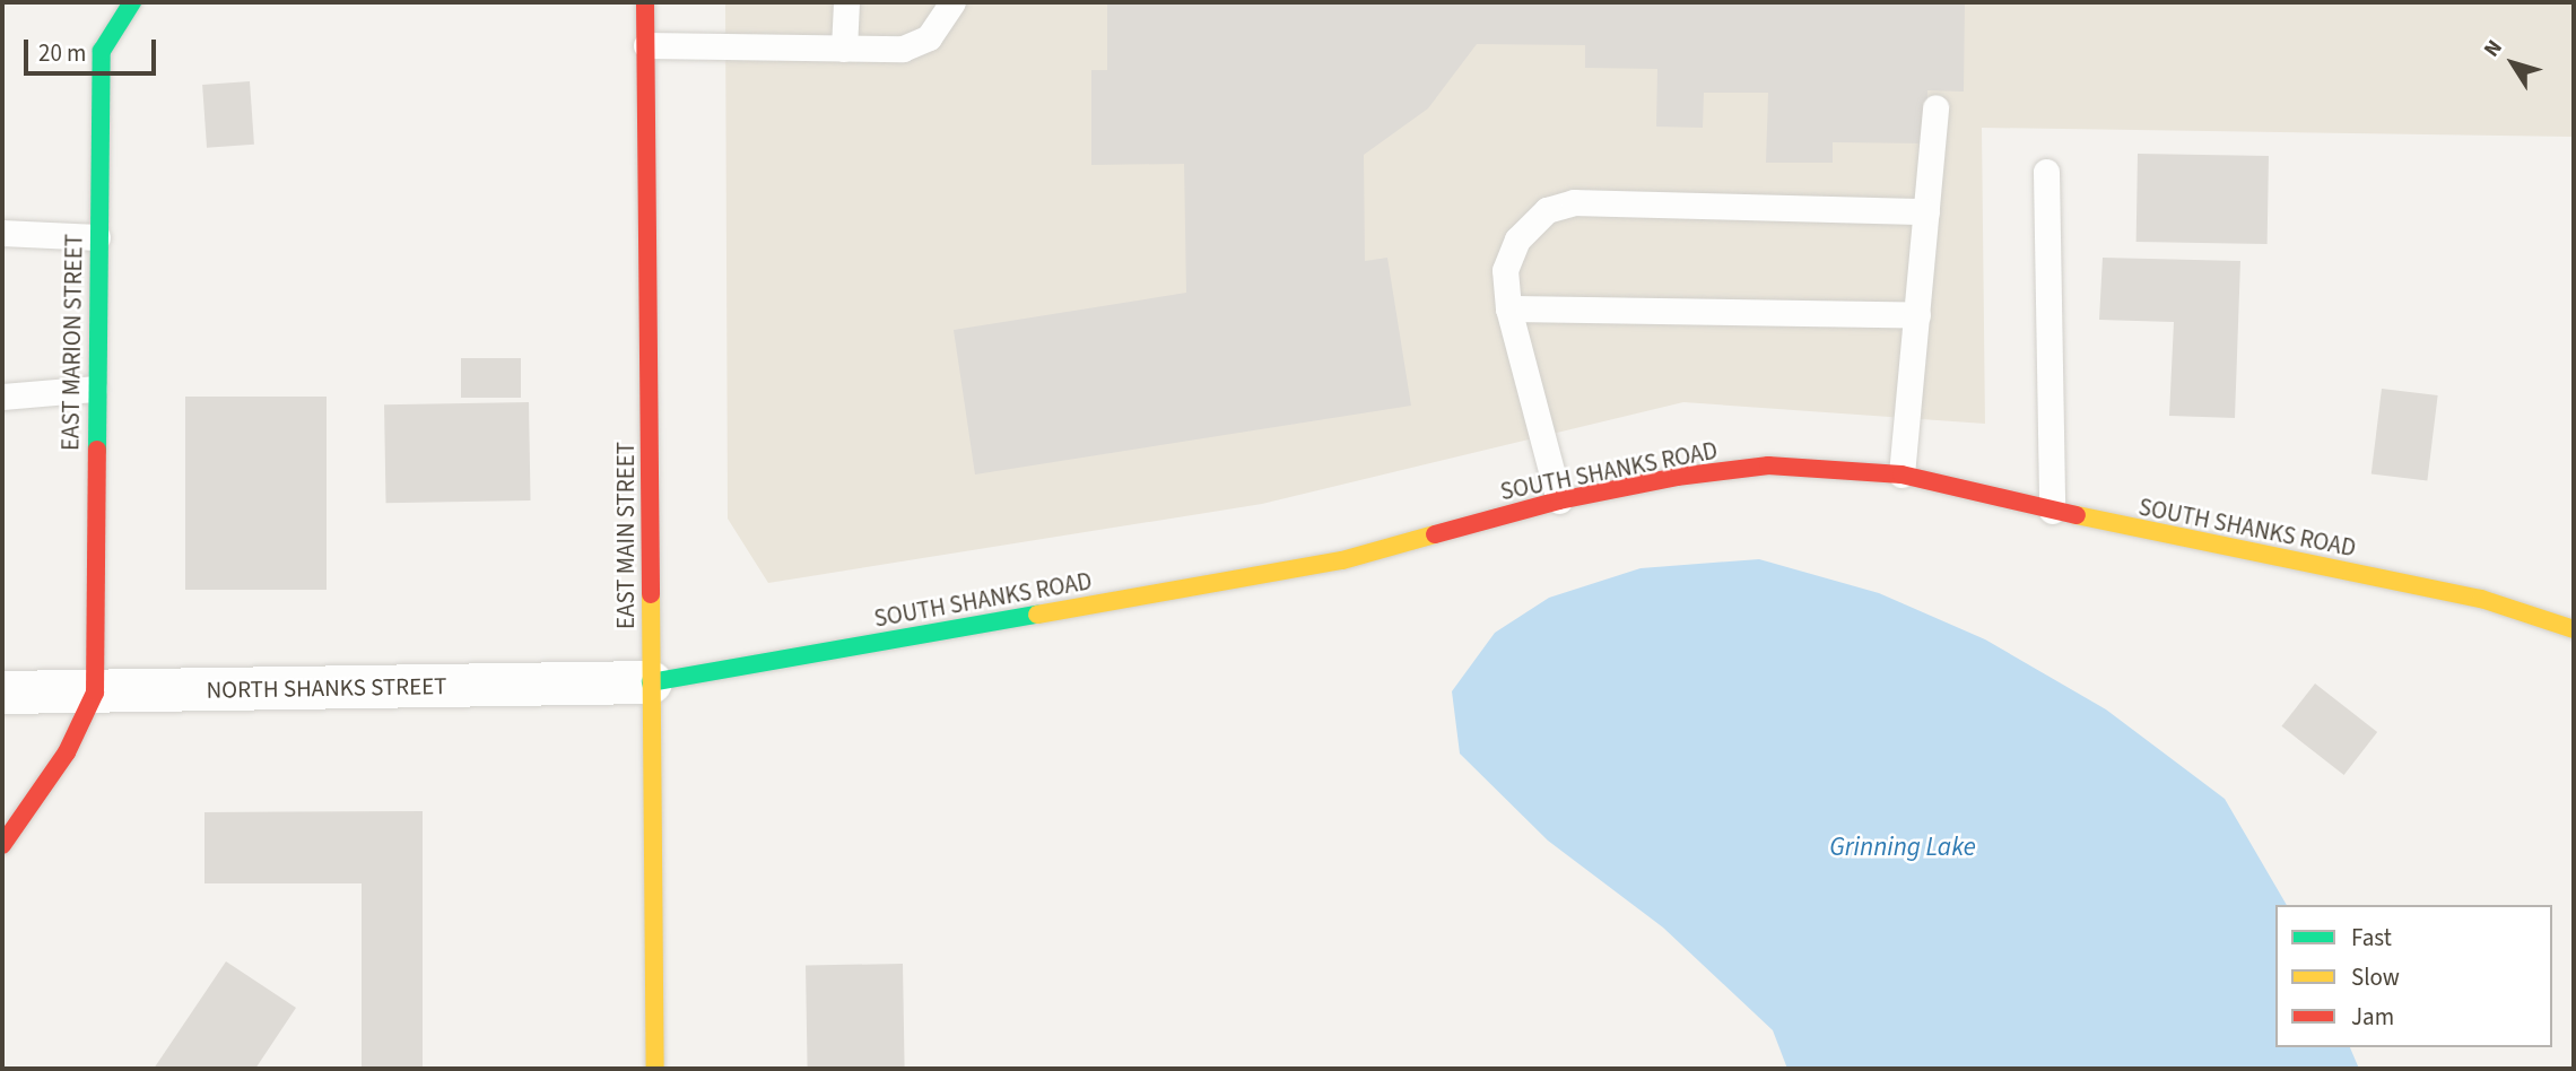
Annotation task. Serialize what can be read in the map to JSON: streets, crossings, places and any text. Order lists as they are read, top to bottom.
{
  "streets": {
    "street": [
      "EAST MARION STREET",
      "SOUTH SHANKS ROAD",
      "EAST MAIN STREET",
      "NORTH SHANKS STREET"
    ]
  },
  "crossings": [
    ["EAST MARION STREET", "NORTH SHANKS STREET"],
    ["SOUTH SHANKS ROAD", "EAST MAIN STREET"],
    ["SOUTH SHANKS ROAD", "NORTH SHANKS STREET"],
    ["EAST MAIN STREET", "NORTH SHANKS STREET"]
  ],
  "water": ["Grinning Lake"],
  "legend": ["Fast", "Slow", "Jam"],
  "scale_bar": "20 m",
  "north": "top left"
}
